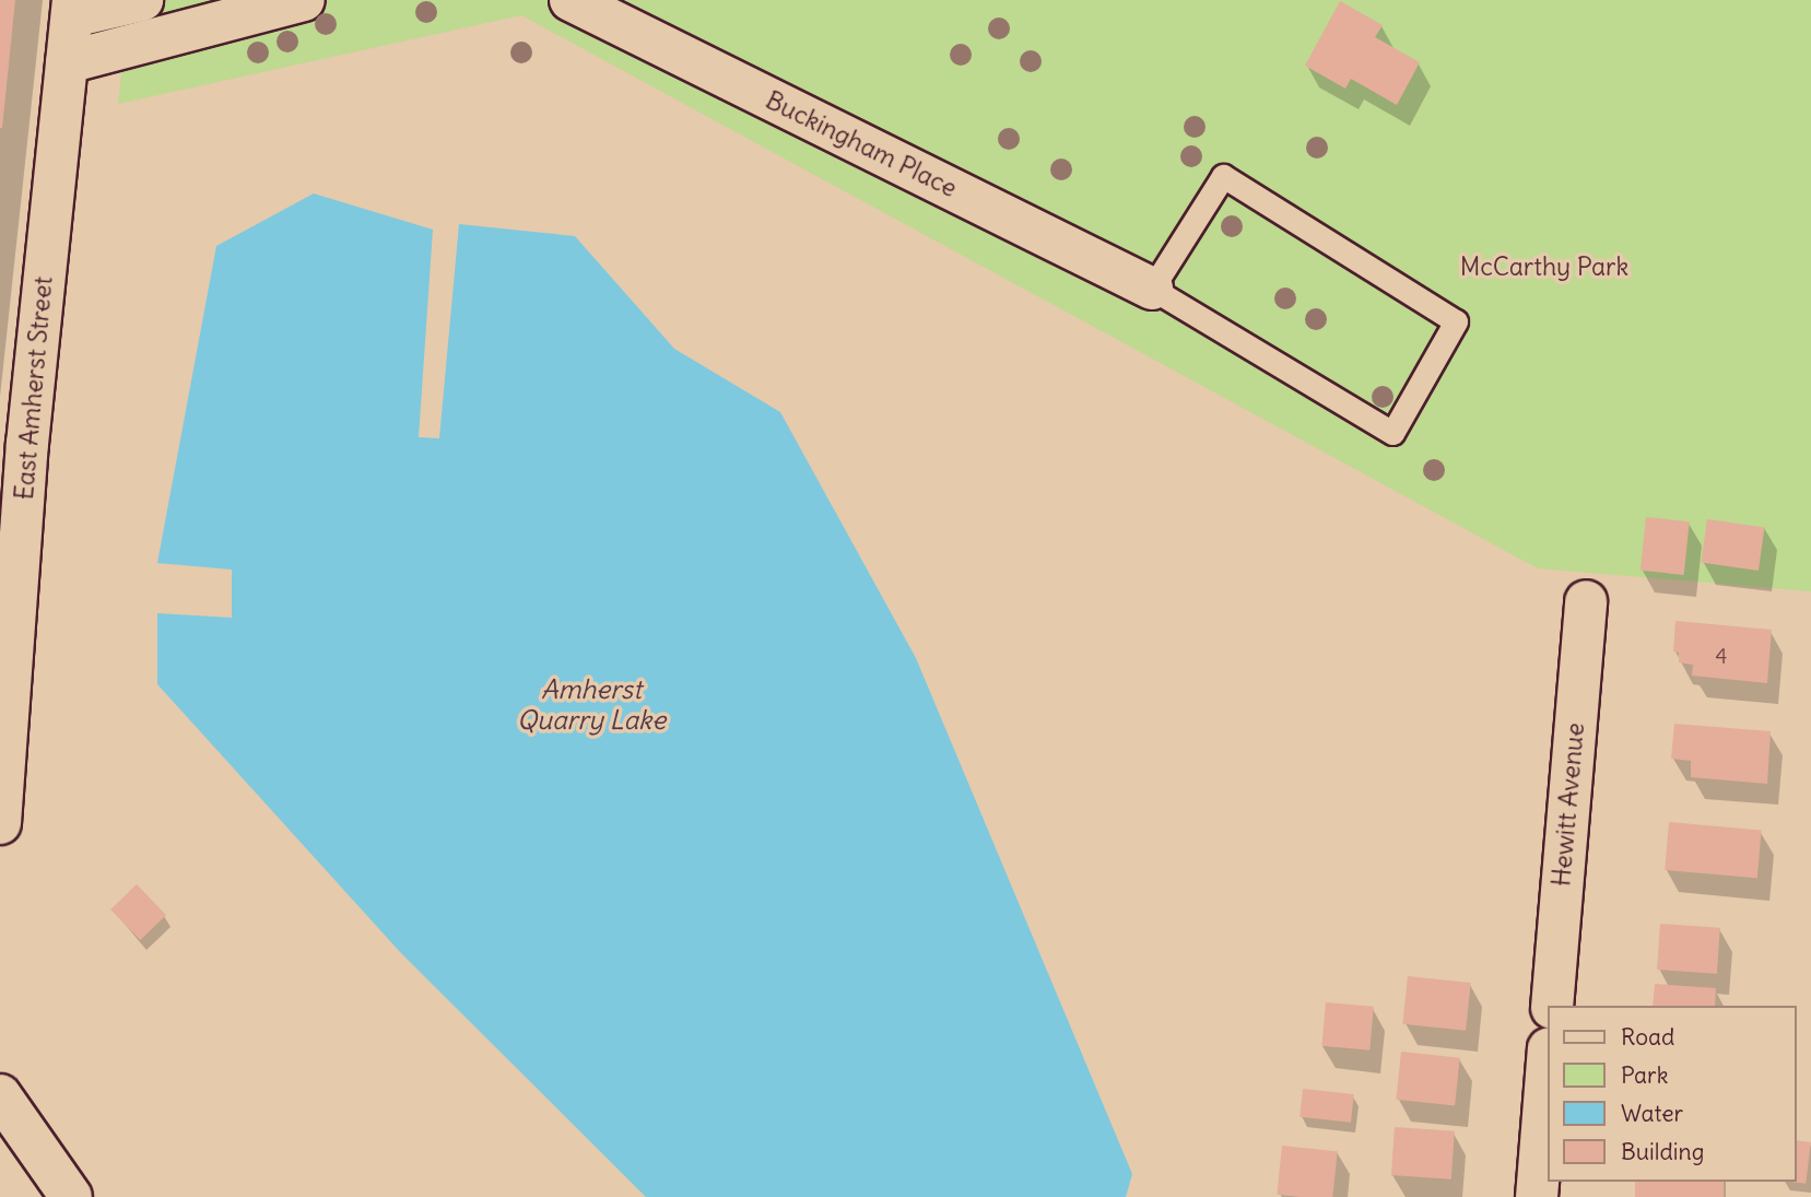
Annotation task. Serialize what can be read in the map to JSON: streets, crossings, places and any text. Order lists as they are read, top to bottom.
{
  "streets": {
    "street": ["Buckingham Place", "East Amherst Street", "Hewitt Avenue"]
  },
  "water": ["Amherst Quarry Lake"],
  "parks": ["McCarthy Park"],
  "house_numbers": ["4"],
  "legend": [
    "Road",
    "Park",
    "Water",
    "Building"
  ]
}
